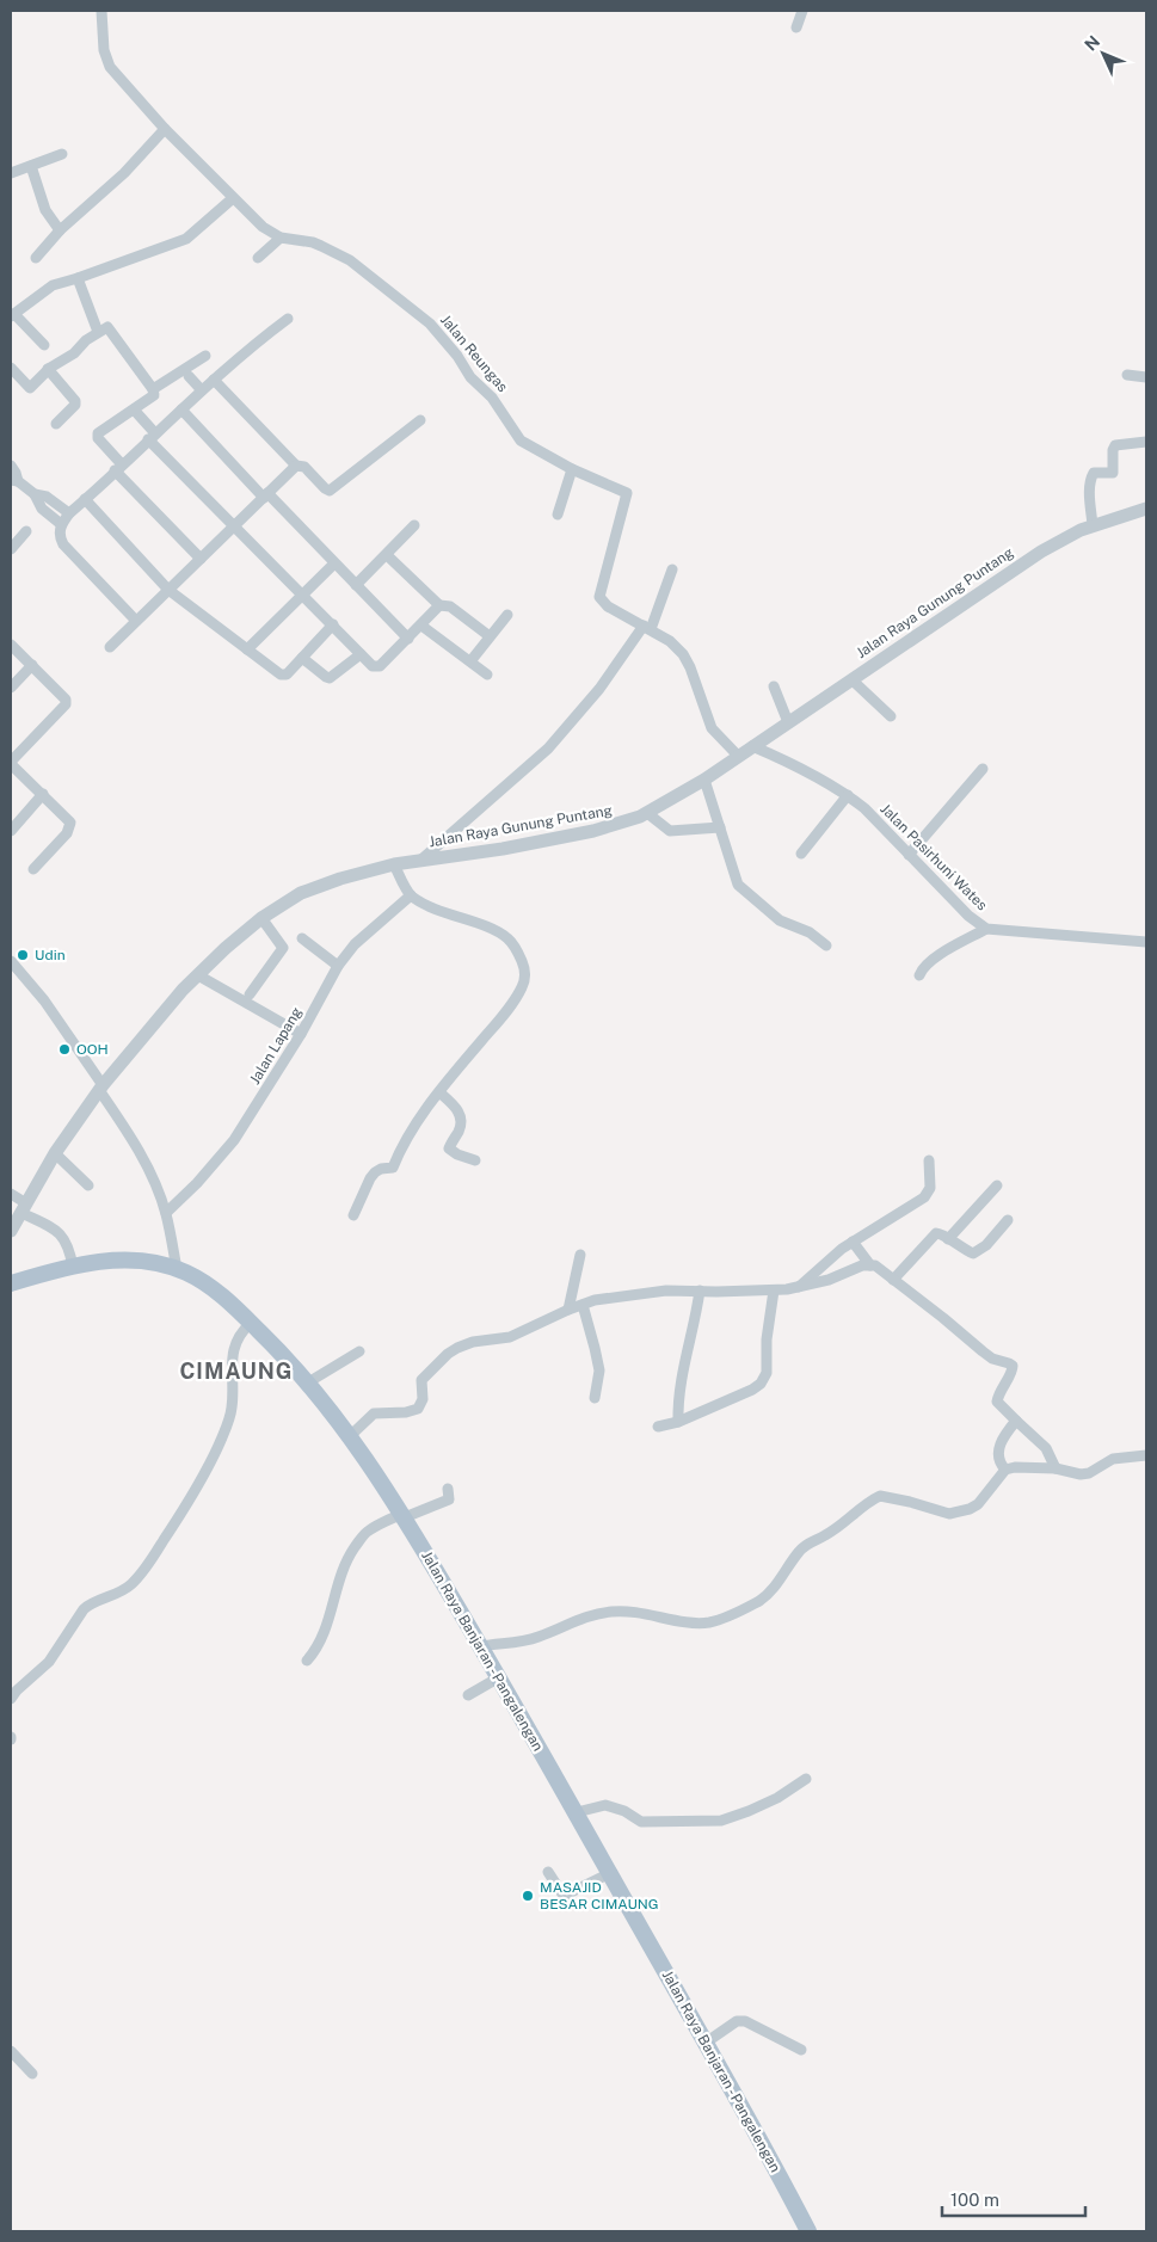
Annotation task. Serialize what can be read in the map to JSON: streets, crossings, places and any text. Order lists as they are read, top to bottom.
{
  "streets": {
    "main road": ["Jalan Raya Banjaran - Pangalengan"],
    "street": [
      "Jalan Reungas",
      "Jalan Raya Gunung Puntang",
      "Jalan Pasirhuni Wates",
      "Jalan Lapang"
    ]
  },
  "crossings": [
    ["Jalan Reungas", "Jalan Raya Gunung Puntang"],
    ["Jalan Raya Gunung Puntang", "Jalan Pasirhuni Wates"]
  ],
  "districts": ["CIMAUNG"],
  "places": ["Udin", "OOH", "MASAJID BESAR CIMAUNG"],
  "scale_bar": "100 m",
  "north": "top left"
}
